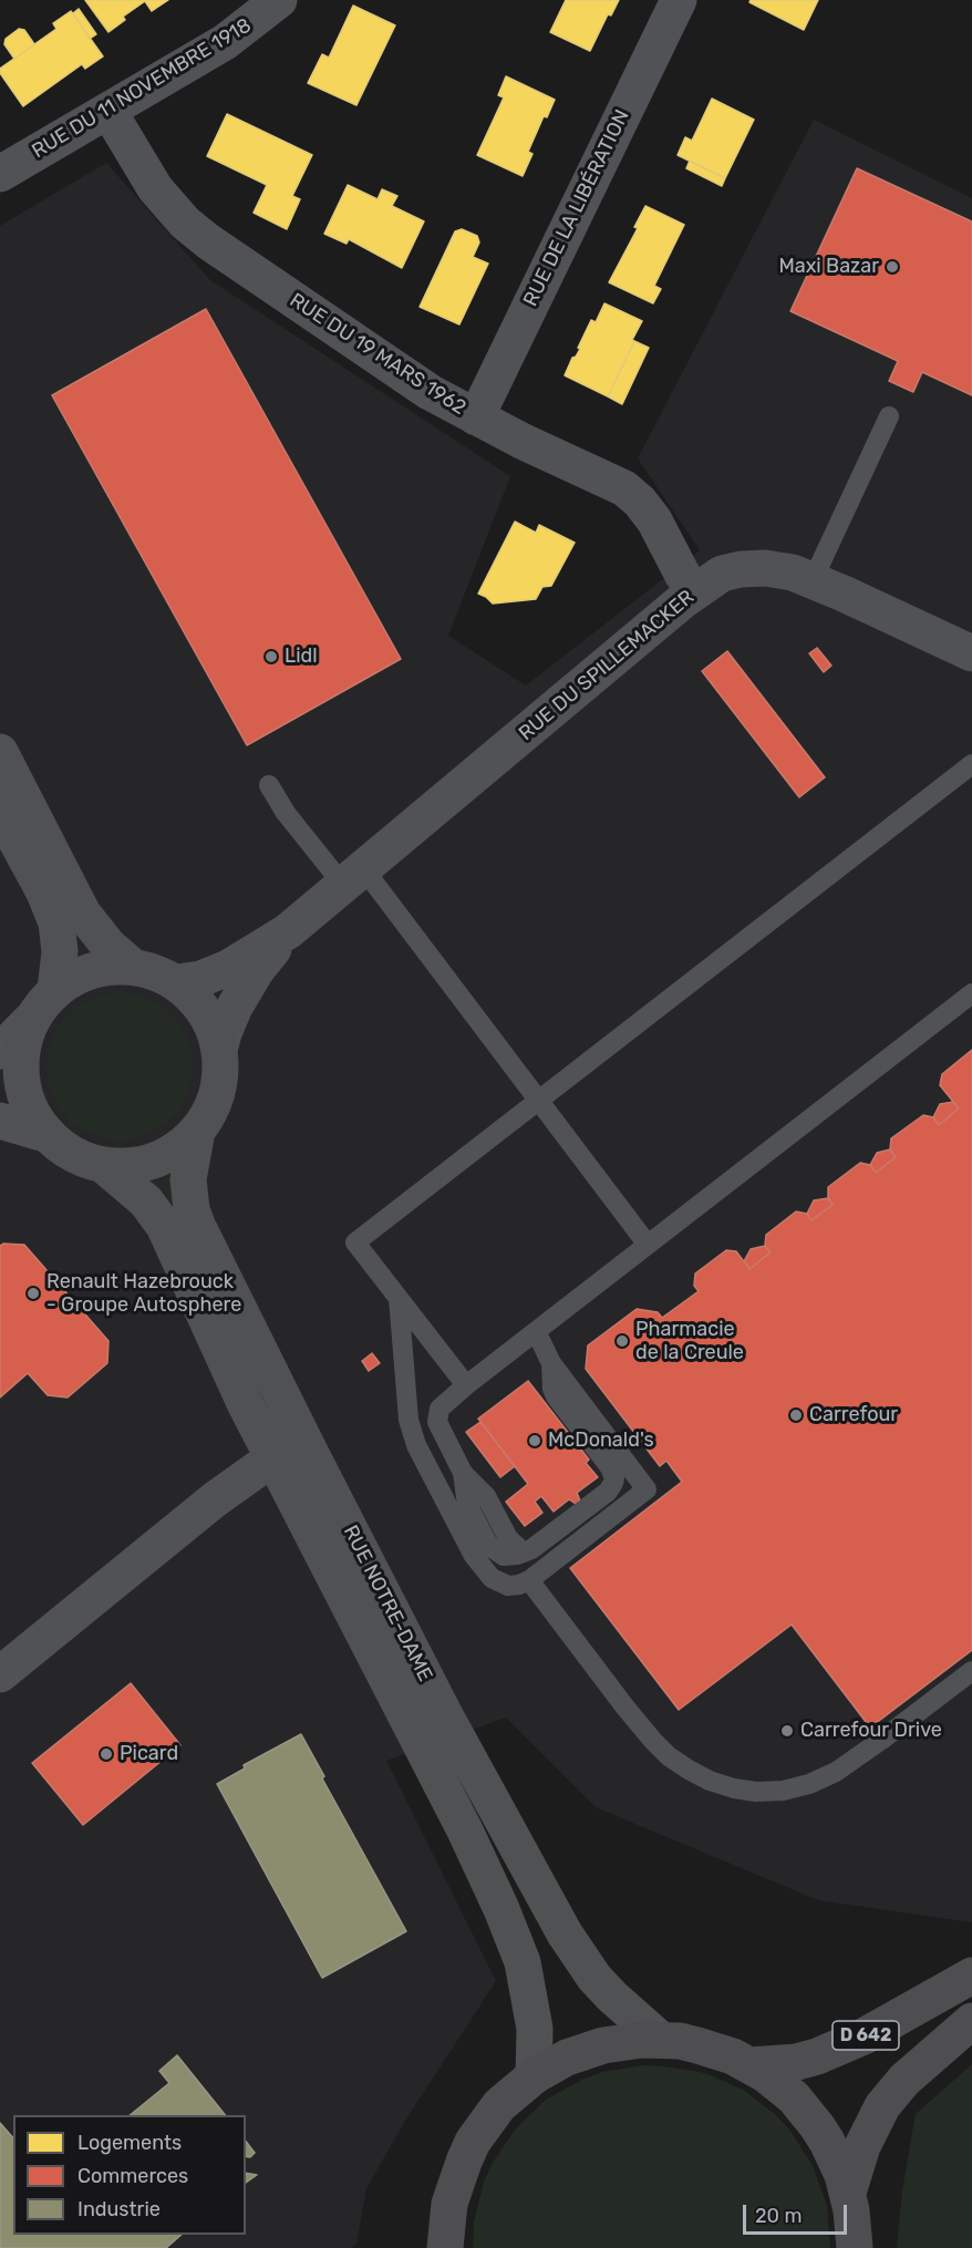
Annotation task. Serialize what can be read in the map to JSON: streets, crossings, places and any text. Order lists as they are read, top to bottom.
{
  "streets": {
    "highway": ["D 642"],
    "main road": ["RUE NOTRE-DAME"],
    "street": [
      "RUE DU 11 NOVEMBRE 1918",
      "RUE DE LA LIBÉRATION",
      "RUE DU 19 MARS 1962",
      "RUE DU SPILLEMACKER"
    ]
  },
  "crossings": [
    ["RUE DU 11 NOVEMBRE 1918", "RUE DU 19 MARS 1962"],
    ["RUE DE LA LIBÉRATION", "RUE DU 19 MARS 1962"],
    ["RUE DU 19 MARS 1962", "RUE DU SPILLEMACKER"],
    ["RUE DU SPILLEMACKER", "RUE NOTRE-DAME"]
  ],
  "places": [
    "Maxi Bazar",
    "Lidl",
    "Renault Hazebrouck - Groupe Autosphere",
    "Pharmacie de la Creule",
    "Carrefour",
    "McDonald's",
    "Carrefour Drive",
    "Picard"
  ],
  "legend": ["Logements", "Commerces", "Industrie"],
  "scale_bar": "20 m"
}
